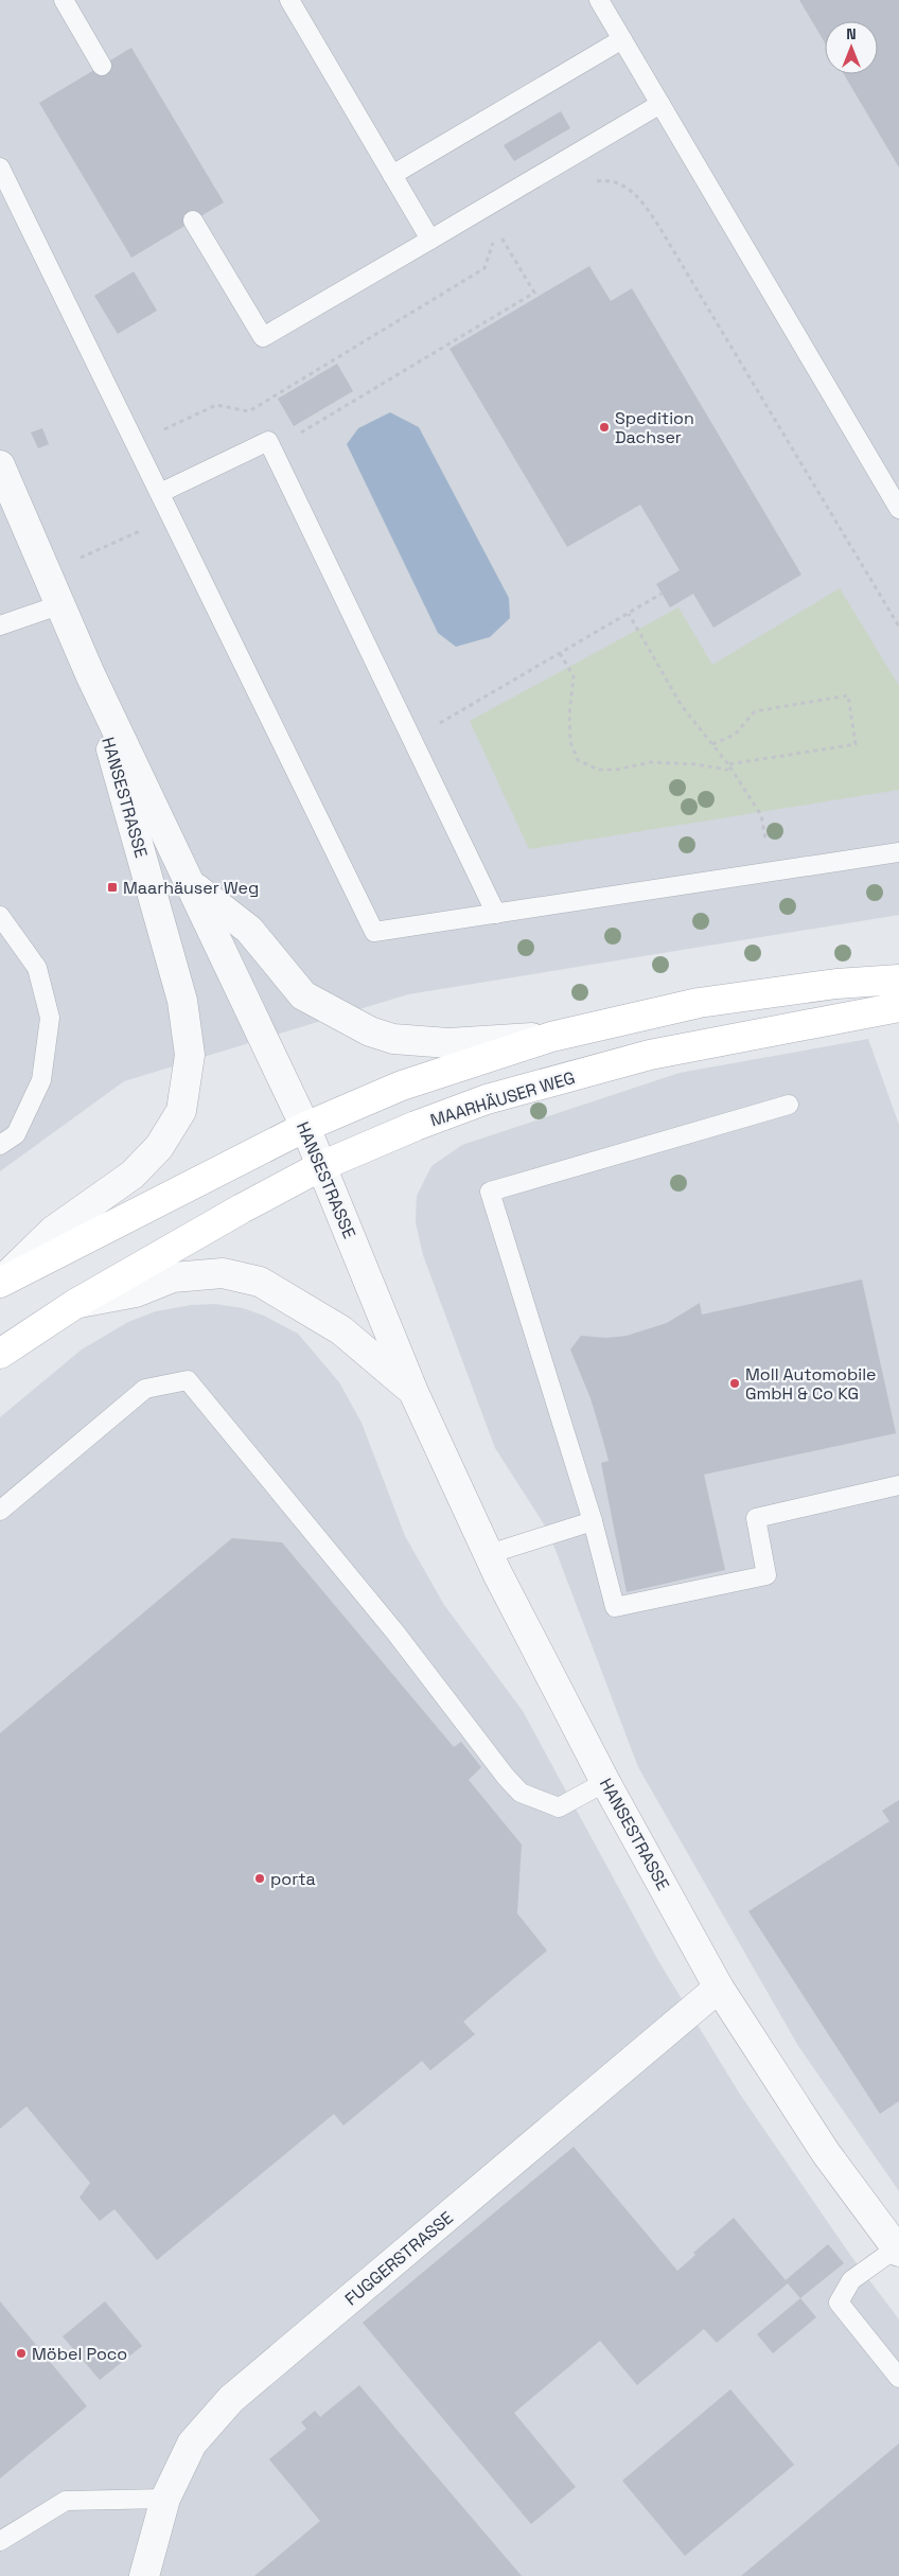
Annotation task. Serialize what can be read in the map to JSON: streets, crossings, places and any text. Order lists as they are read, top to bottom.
{
  "streets": {
    "main road": ["MAARHÄUSER WEG"],
    "street": ["HANSESTRASSE", "FUGGERSTRASSE"]
  },
  "crossings": [
    ["HANSESTRASSE", "MAARHÄUSER WEG"],
    ["HANSESTRASSE", "FUGGERSTRASSE"]
  ],
  "places": {
    "other": [
      "Spedition Dachser",
      "Moll Automobile GmbH & Co KG",
      "porta",
      "Möbel Poco"
    ],
    "transit": ["Maarhäuser Weg"]
  },
  "north": "top"
}
